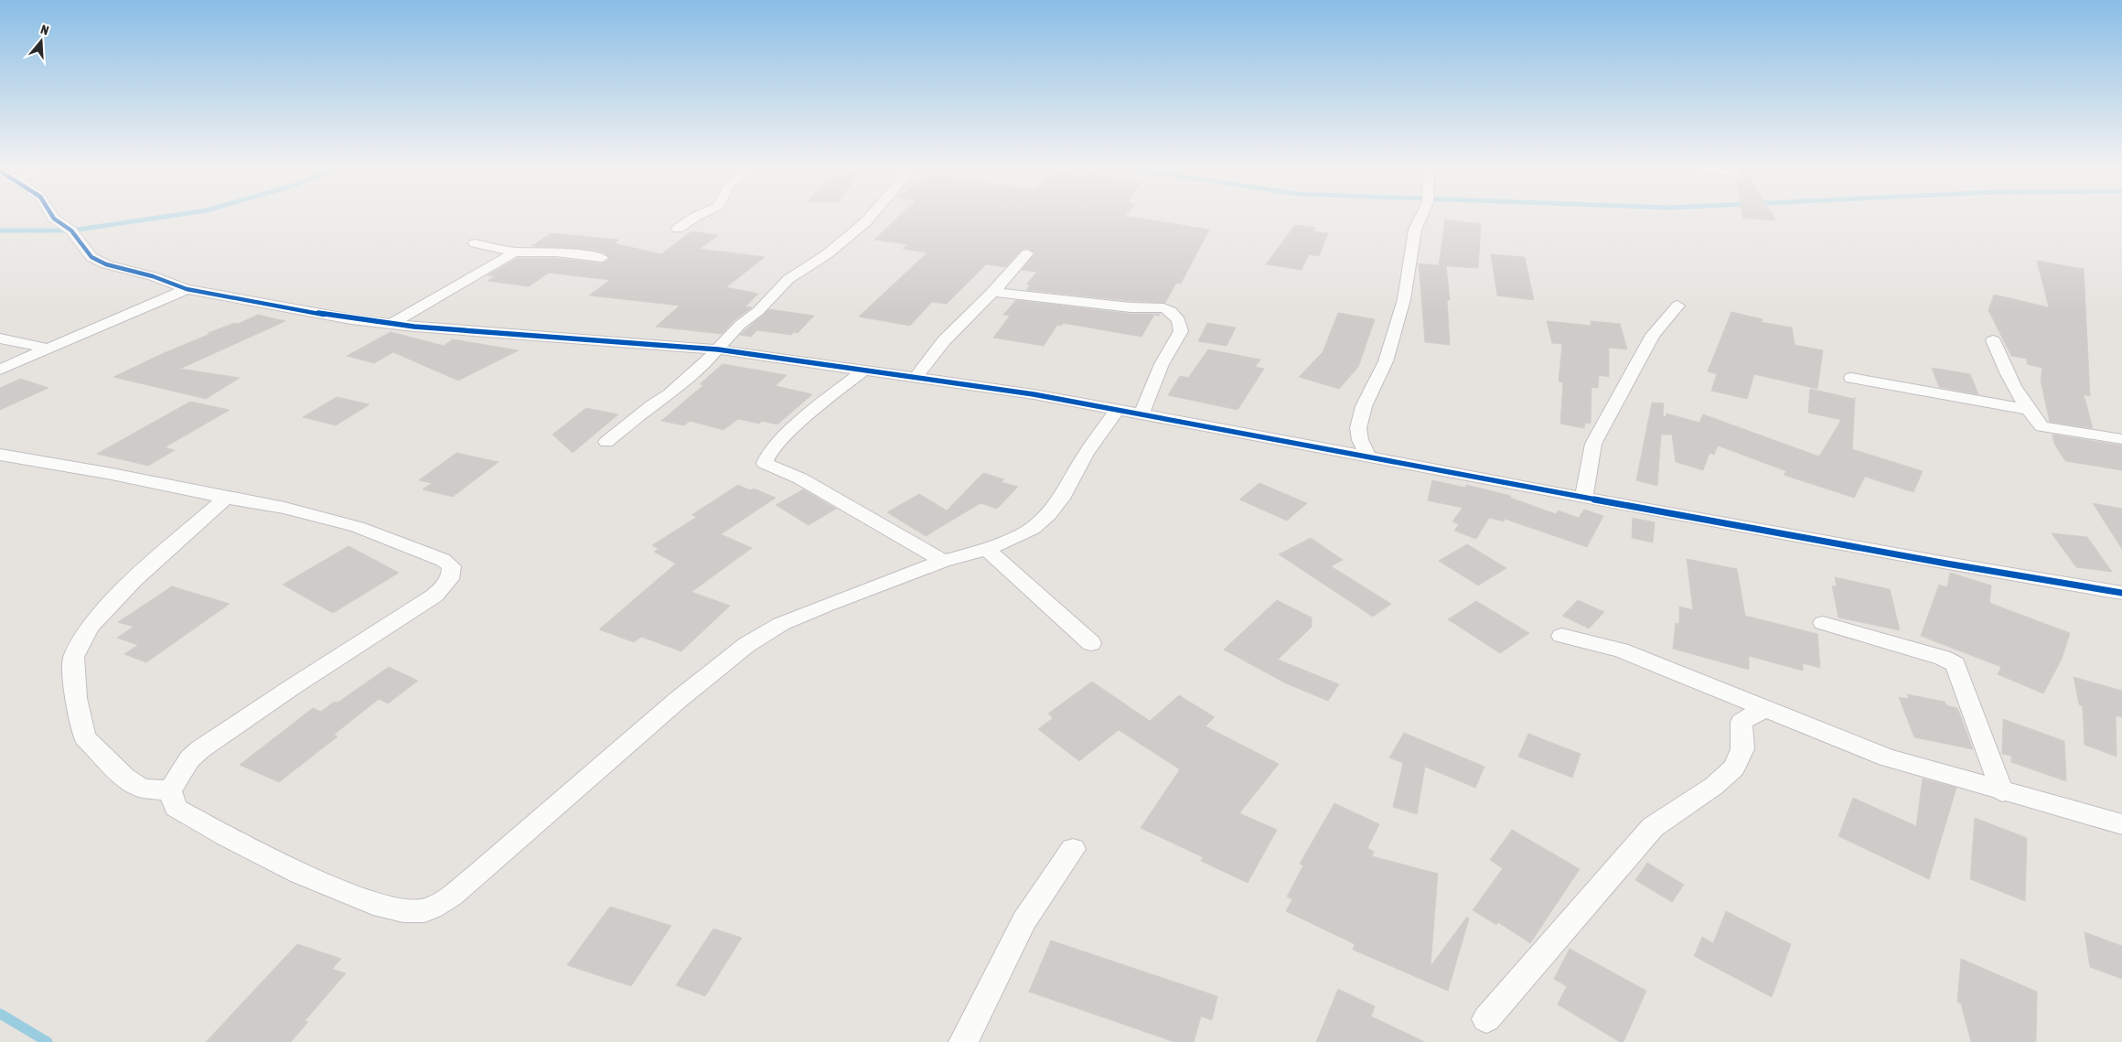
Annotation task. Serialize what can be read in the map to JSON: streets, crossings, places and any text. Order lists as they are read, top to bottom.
{
  "north": "top"
}
